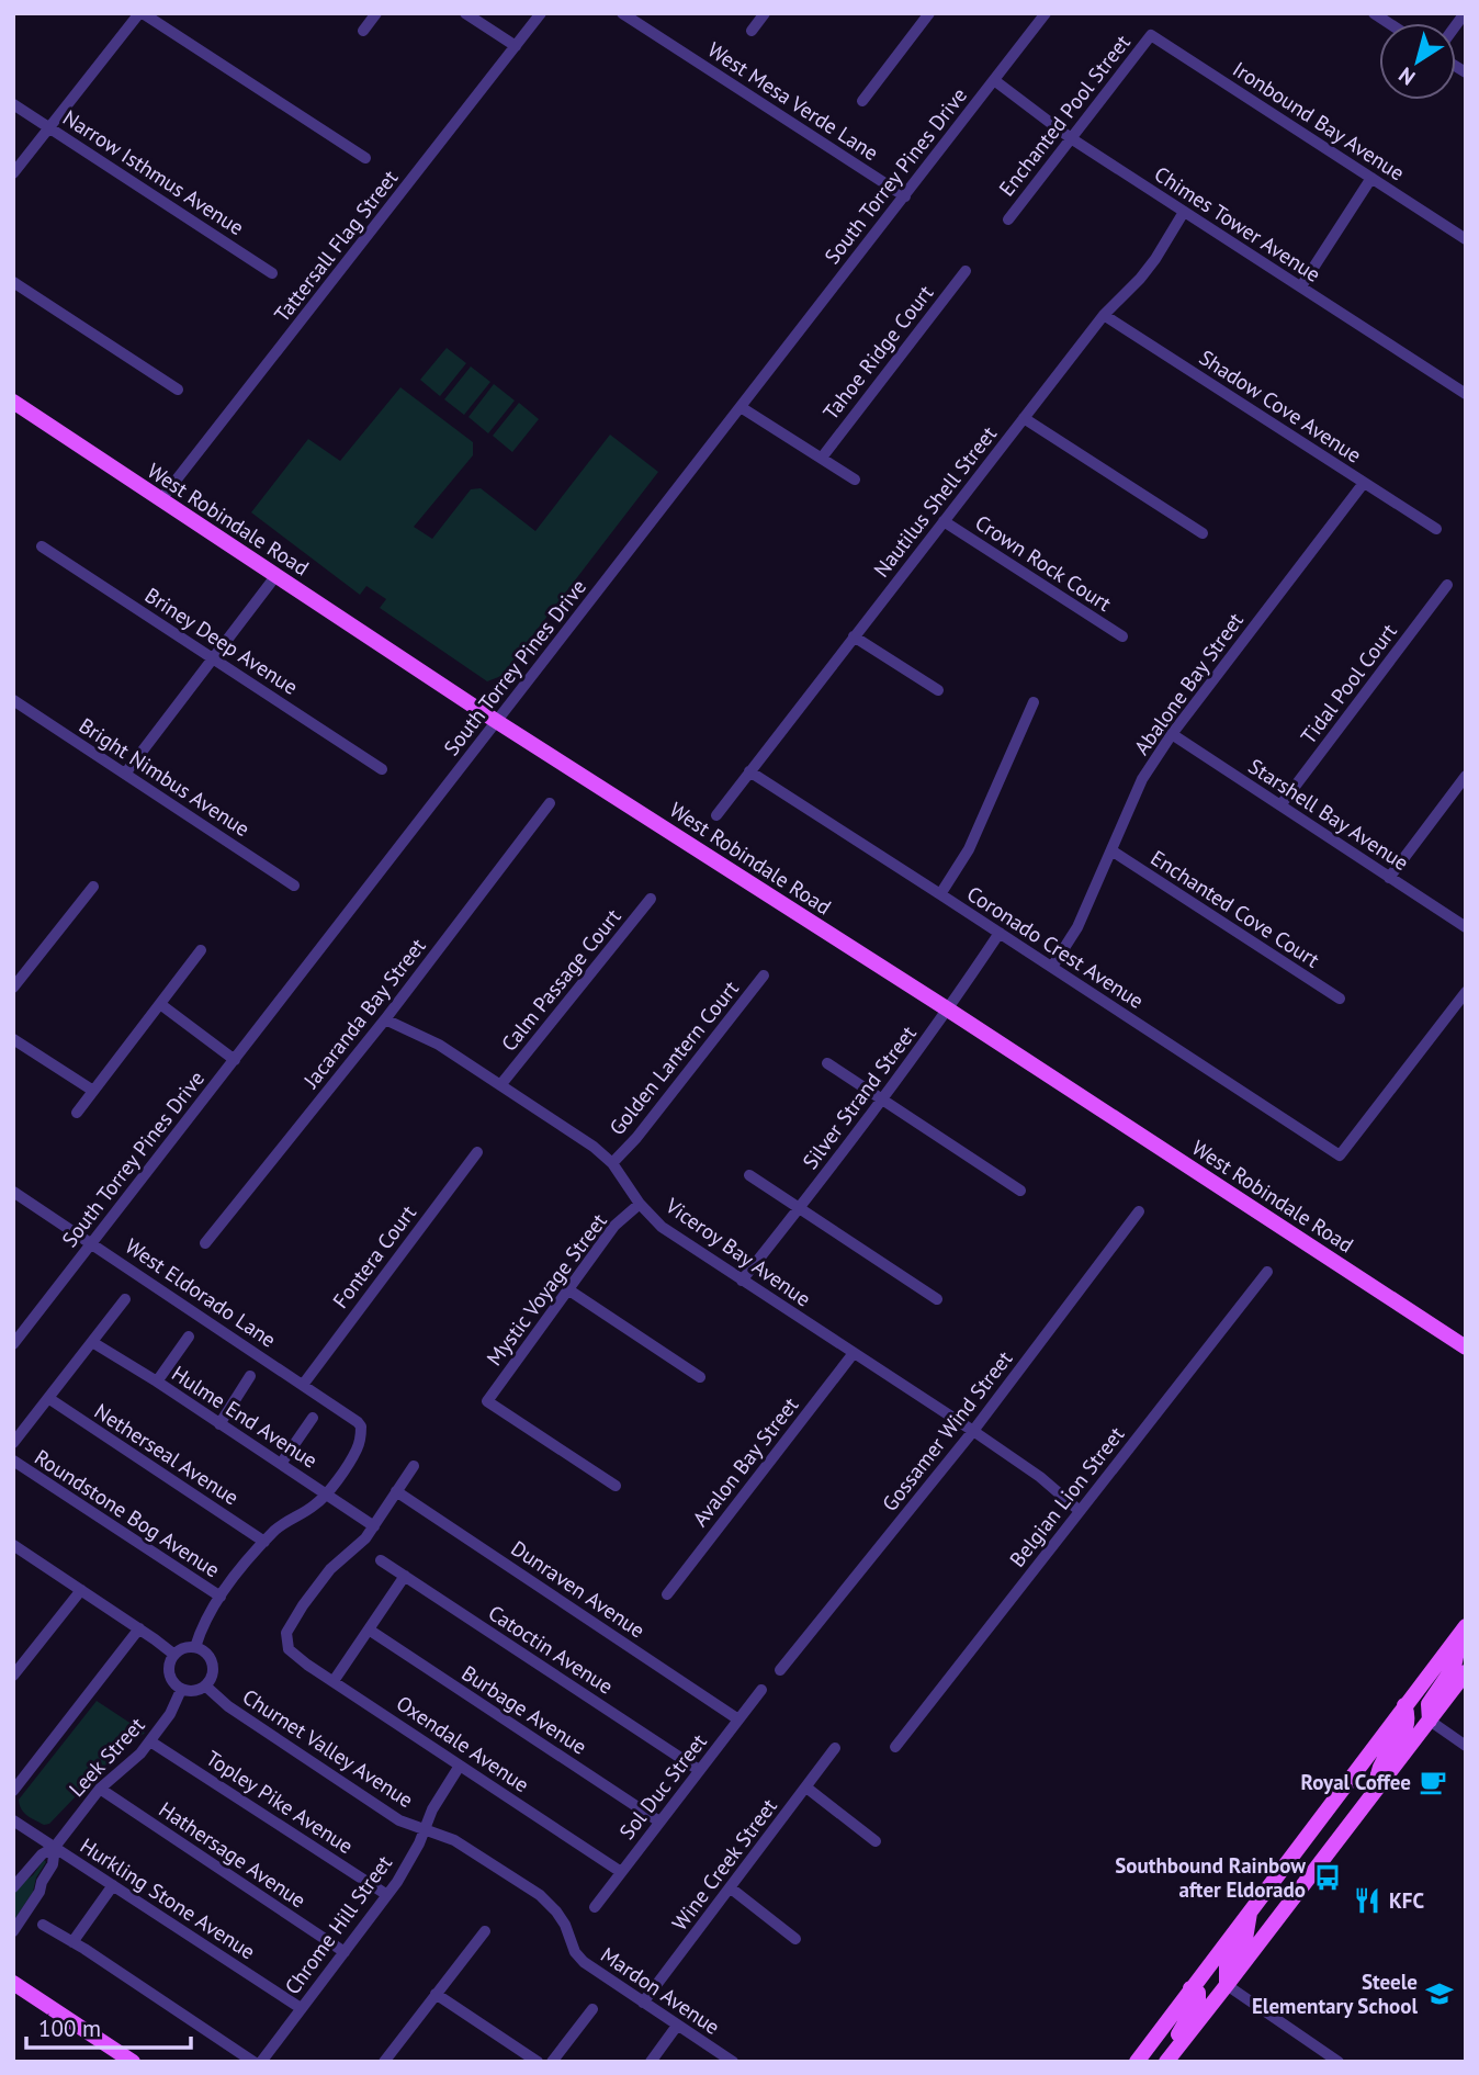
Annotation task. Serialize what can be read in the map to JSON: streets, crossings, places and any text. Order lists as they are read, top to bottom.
{
  "streets": {
    "main road": ["West Robindale Road"],
    "street": [
      "West Mesa Verde Lane",
      "Enchanted Pool Street",
      "Ironbound Bay Avenue",
      "Narrow Isthmus Avenue",
      "South Torrey Pines Drive",
      "Chimes Tower Avenue",
      "Tattersall Flag Street",
      "Tahoe Ridge Court",
      "Shadow Cove Avenue",
      "Nautilus Shell Street",
      "Crown Rock Court",
      "Briney Deep Avenue",
      "Abalone Bay Street",
      "Tidal Pool Court",
      "Bright Nimbus Avenue",
      "Starshell Bay Avenue",
      "Enchanted Cove Court",
      "Coronado Crest Avenue",
      "Calm Passage Court",
      "Jacaranda Bay Street",
      "Golden Lantern Court",
      "Silver Strand Street",
      "Viceroy Bay Avenue",
      "Fontera Court",
      "Mystic Voyage Street",
      "West Eldorado Lane",
      "Hulme End Avenue",
      "Gossamer Wind Street",
      "Netherseal Avenue",
      "Avalon Bay Street",
      "Belgian Lion Street",
      "Roundstone Bog Avenue",
      "Dunraven Avenue",
      "Catoctin Avenue",
      "Burbage Avenue",
      "Oxendale Avenue",
      "Churnet Valley Avenue",
      "Leek Street",
      "Sol Duc Street",
      "Topley Pike Avenue",
      "Hathersage Avenue",
      "Wine Creek Street",
      "Hurkling Stone Avenue",
      "Chrome Hill Street",
      "Mardon Avenue"
    ]
  },
  "crossings": [
    ["West Mesa Verde Lane", "South Torrey Pines Drive"],
    ["Enchanted Pool Street", "Ironbound Bay Avenue"],
    ["Enchanted Pool Street", "Chimes Tower Avenue"],
    ["South Torrey Pines Drive", "Chimes Tower Avenue"],
    ["South Torrey Pines Drive", "West Robindale Road"],
    ["South Torrey Pines Drive", "West Eldorado Lane"],
    ["Chimes Tower Avenue", "Nautilus Shell Street"],
    ["Tattersall Flag Street", "West Robindale Road"],
    ["Shadow Cove Avenue", "Nautilus Shell Street"],
    ["Shadow Cove Avenue", "Abalone Bay Street"],
    ["Nautilus Shell Street", "Crown Rock Court"],
    ["Nautilus Shell Street", "Coronado Crest Avenue"],
    ["West Robindale Road", "Silver Strand Street"],
    ["Abalone Bay Street", "Starshell Bay Avenue"],
    ["Abalone Bay Street", "Enchanted Cove Court"],
    ["Abalone Bay Street", "Coronado Crest Avenue"],
    ["Tidal Pool Court", "Starshell Bay Avenue"],
    ["Coronado Crest Avenue", "Silver Strand Street"],
    ["Calm Passage Court", "Viceroy Bay Avenue"],
    ["Jacaranda Bay Street", "Viceroy Bay Avenue"],
    ["Golden Lantern Court", "Viceroy Bay Avenue"],
    ["Silver Strand Street", "Viceroy Bay Avenue"],
    ["Viceroy Bay Avenue", "Mystic Voyage Street"],
    ["Viceroy Bay Avenue", "Gossamer Wind Street"],
    ["Viceroy Bay Avenue", "Avalon Bay Street"],
    ["Viceroy Bay Avenue", "Belgian Lion Street"],
    ["Fontera Court", "West Eldorado Lane"],
    ["West Eldorado Lane", "Hulme End Avenue"],
    ["Hulme End Avenue", "Oxendale Avenue"],
    ["Dunraven Avenue", "Sol Duc Street"],
    ["Catoctin Avenue", "Sol Duc Street"],
    ["Burbage Avenue", "Sol Duc Street"],
    ["Oxendale Avenue", "Sol Duc Street"],
    ["Oxendale Avenue", "Chrome Hill Street"],
    ["Churnet Valley Avenue", "Leek Street"],
    ["Churnet Valley Avenue", "Chrome Hill Street"],
    ["Churnet Valley Avenue", "Mardon Avenue"],
    ["Leek Street", "Topley Pike Avenue"],
    ["Leek Street", "Hathersage Avenue"],
    ["Leek Street", "Hurkling Stone Avenue"],
    ["Topley Pike Avenue", "Chrome Hill Street"],
    ["Hathersage Avenue", "Chrome Hill Street"],
    ["Wine Creek Street", "Mardon Avenue"],
    ["Hurkling Stone Avenue", "Chrome Hill Street"]
  ],
  "places": {
    "cafe": ["Royal Coffee"],
    "bus stop": ["Southbound Rainbow after Eldorado"],
    "restaurant": ["KFC"],
    "school or university": ["Steele Elementary School"]
  },
  "scale_bar": "100 m",
  "north": "bottom left"
}
